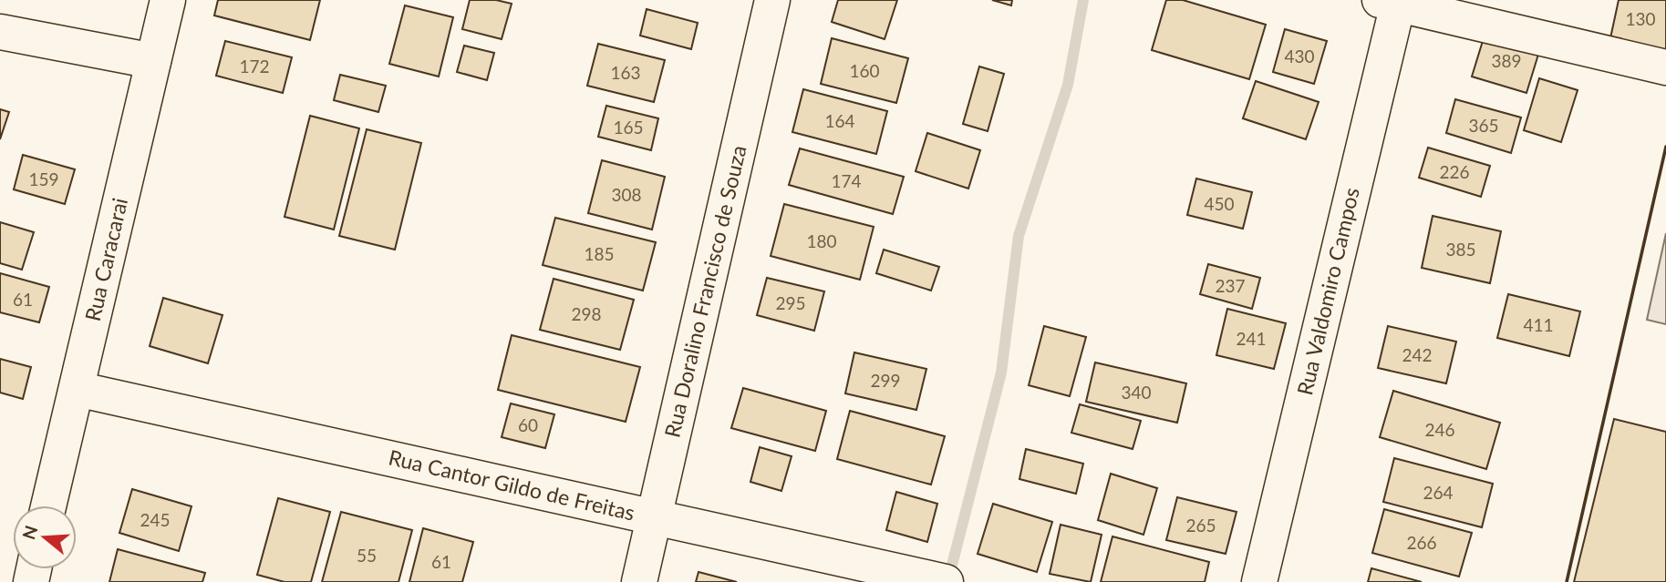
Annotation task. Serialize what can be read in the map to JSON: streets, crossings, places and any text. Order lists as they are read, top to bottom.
{
  "streets": {
    "street": [
      "Rua Caracarai",
      "Rua Doralino Francisco de Souza",
      "Rua Valdomiro Campos",
      "Rua Cantor Gildo de Freitas"
    ]
  },
  "crossings": [
    ["Rua Caracarai", "Rua Cantor Gildo de Freitas"],
    ["Rua Doralino Francisco de Souza", "Rua Cantor Gildo de Freitas"]
  ],
  "house_numbers": [
    "130",
    "430",
    "389",
    "172",
    "160",
    "163",
    "164",
    "365",
    "165",
    "226",
    "159",
    "174",
    "308",
    "450",
    "180",
    "385",
    "185",
    "237",
    "61",
    "295",
    "298",
    "411",
    "241",
    "242",
    "299",
    "340",
    "60",
    "246",
    "264",
    "245",
    "265",
    "266",
    "55",
    "61"
  ],
  "north": "left"
}
